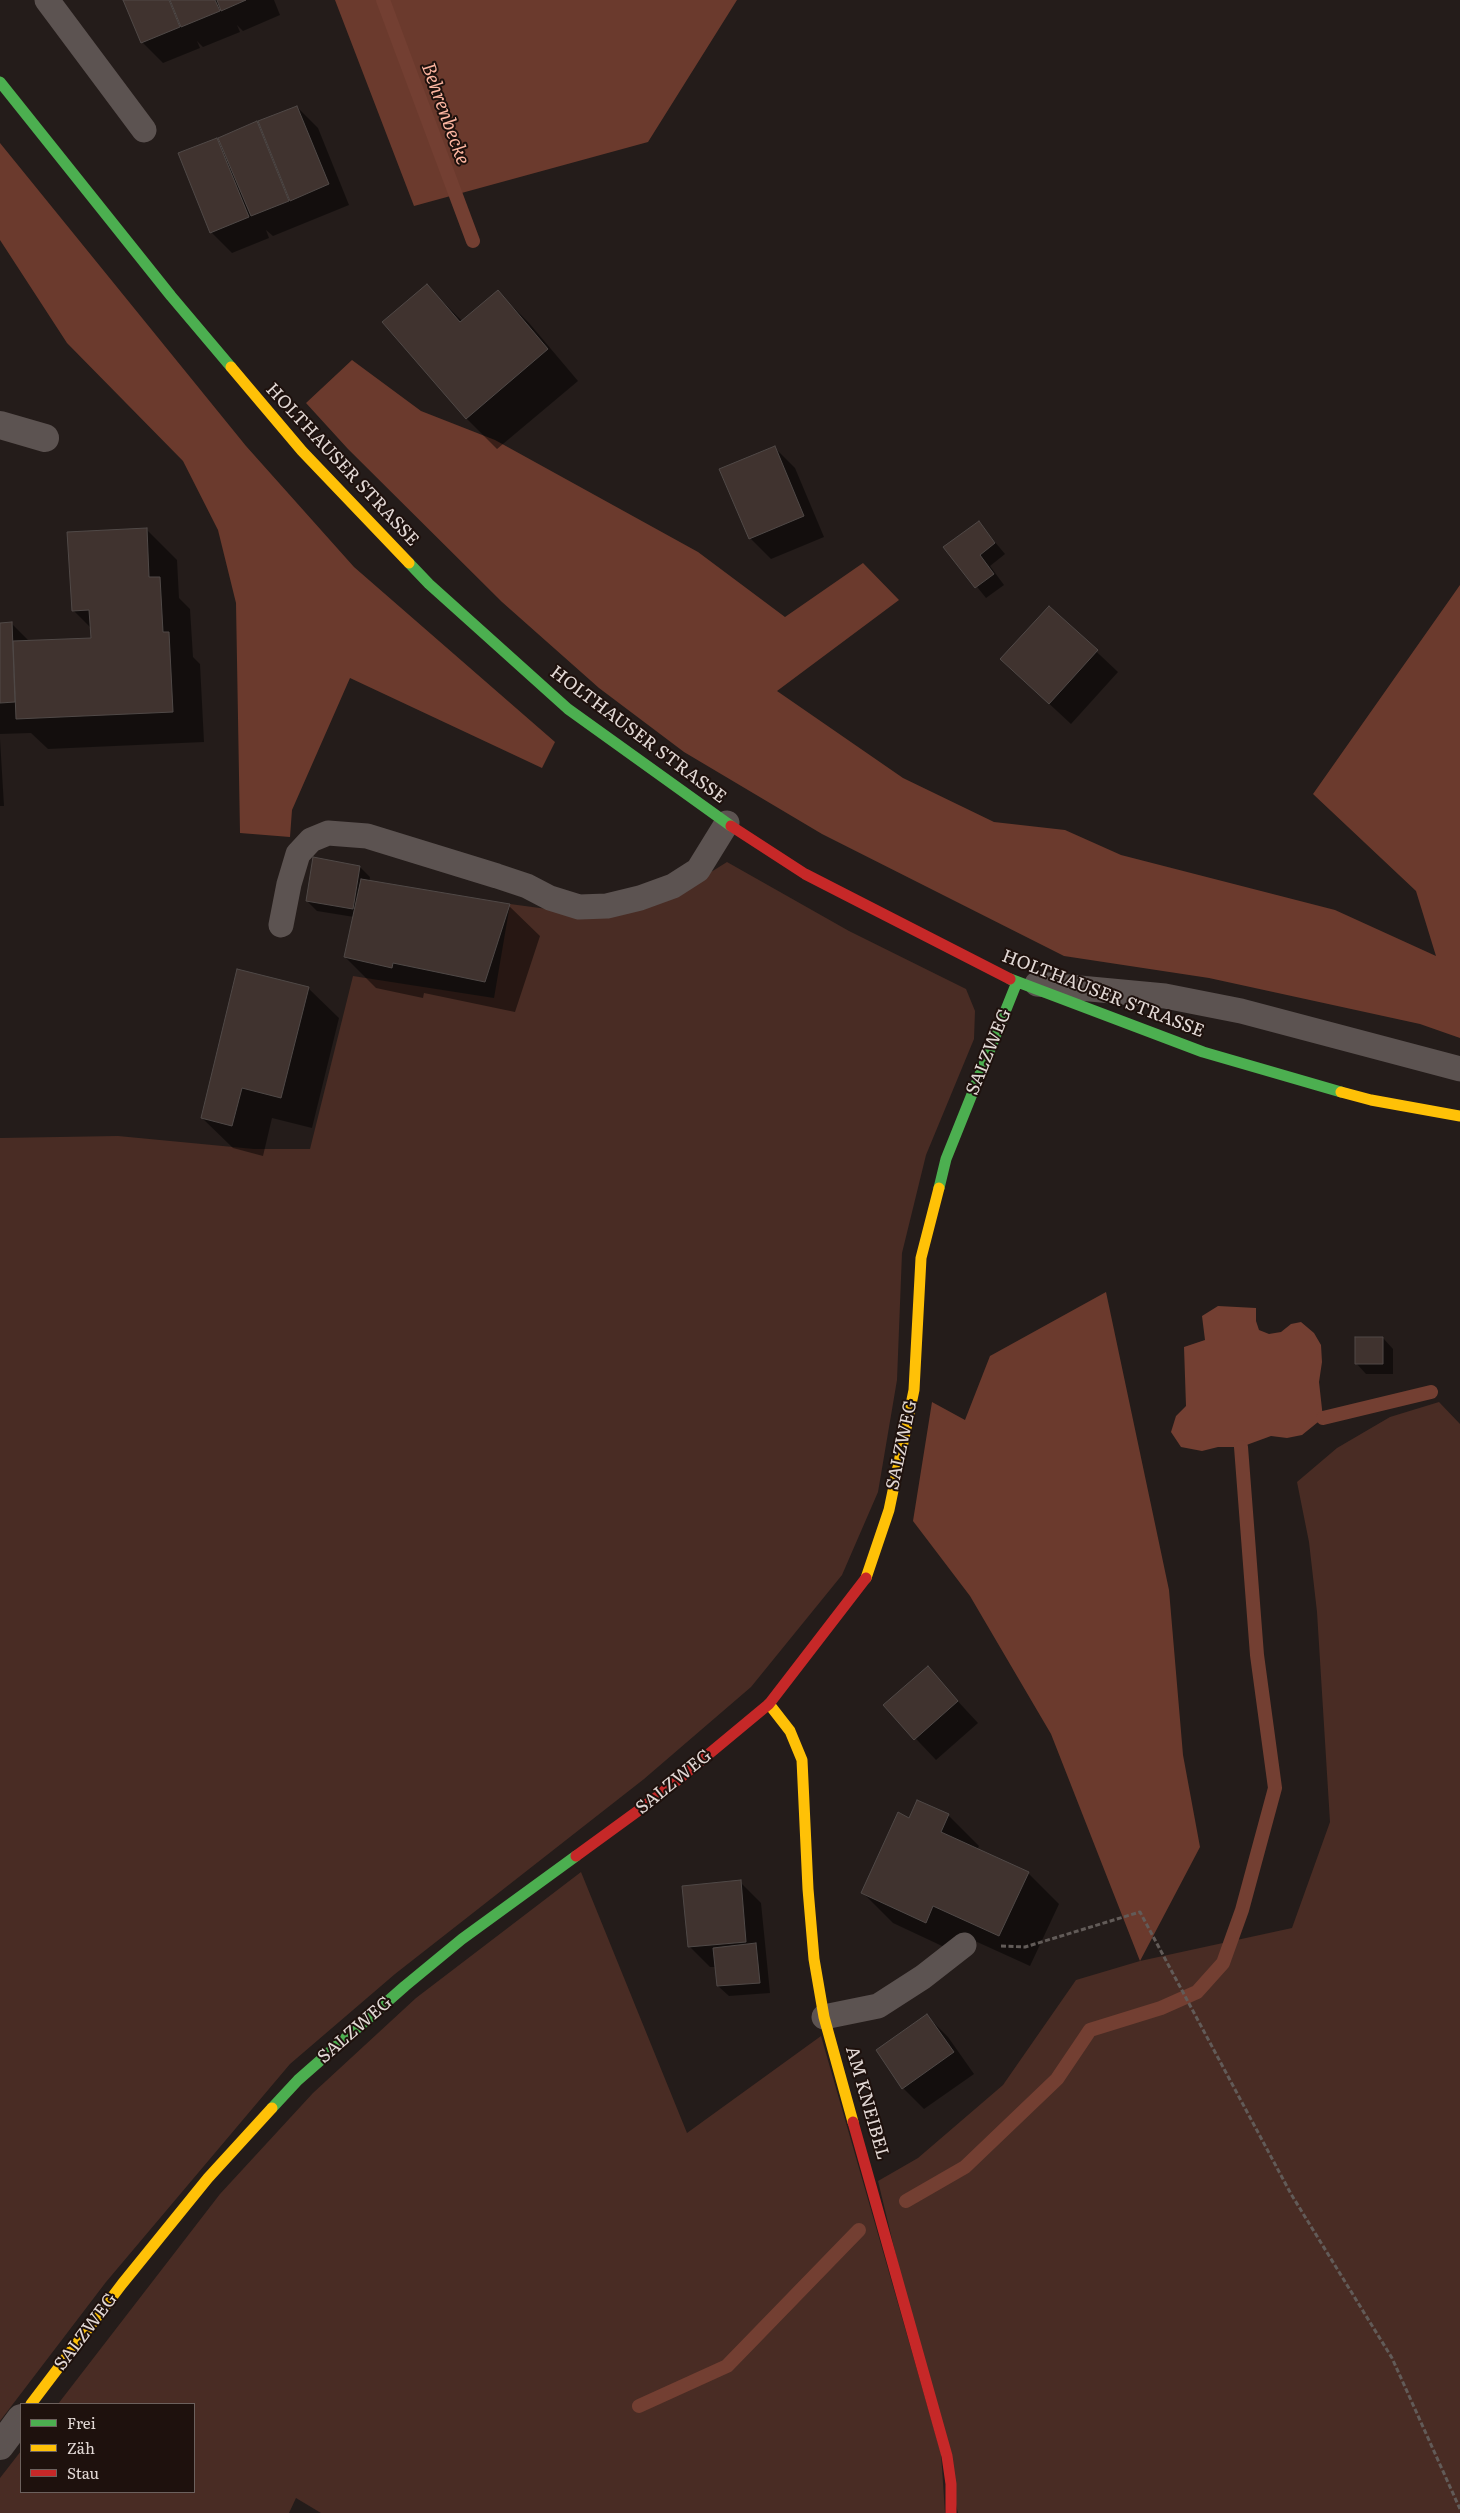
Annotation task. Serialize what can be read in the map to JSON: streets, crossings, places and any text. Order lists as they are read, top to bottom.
{
  "streets": {
    "street": ["HOLTHAUSER STRASSE", "SALZWEG", "AM KNEIBEL"]
  },
  "crossings": [
    ["HOLTHAUSER STRASSE", "SALZWEG"],
    ["SALZWEG", "AM KNEIBEL"]
  ],
  "water": ["Behrenbecke"],
  "legend": ["Frei", "Zäh", "Stau"]
}
